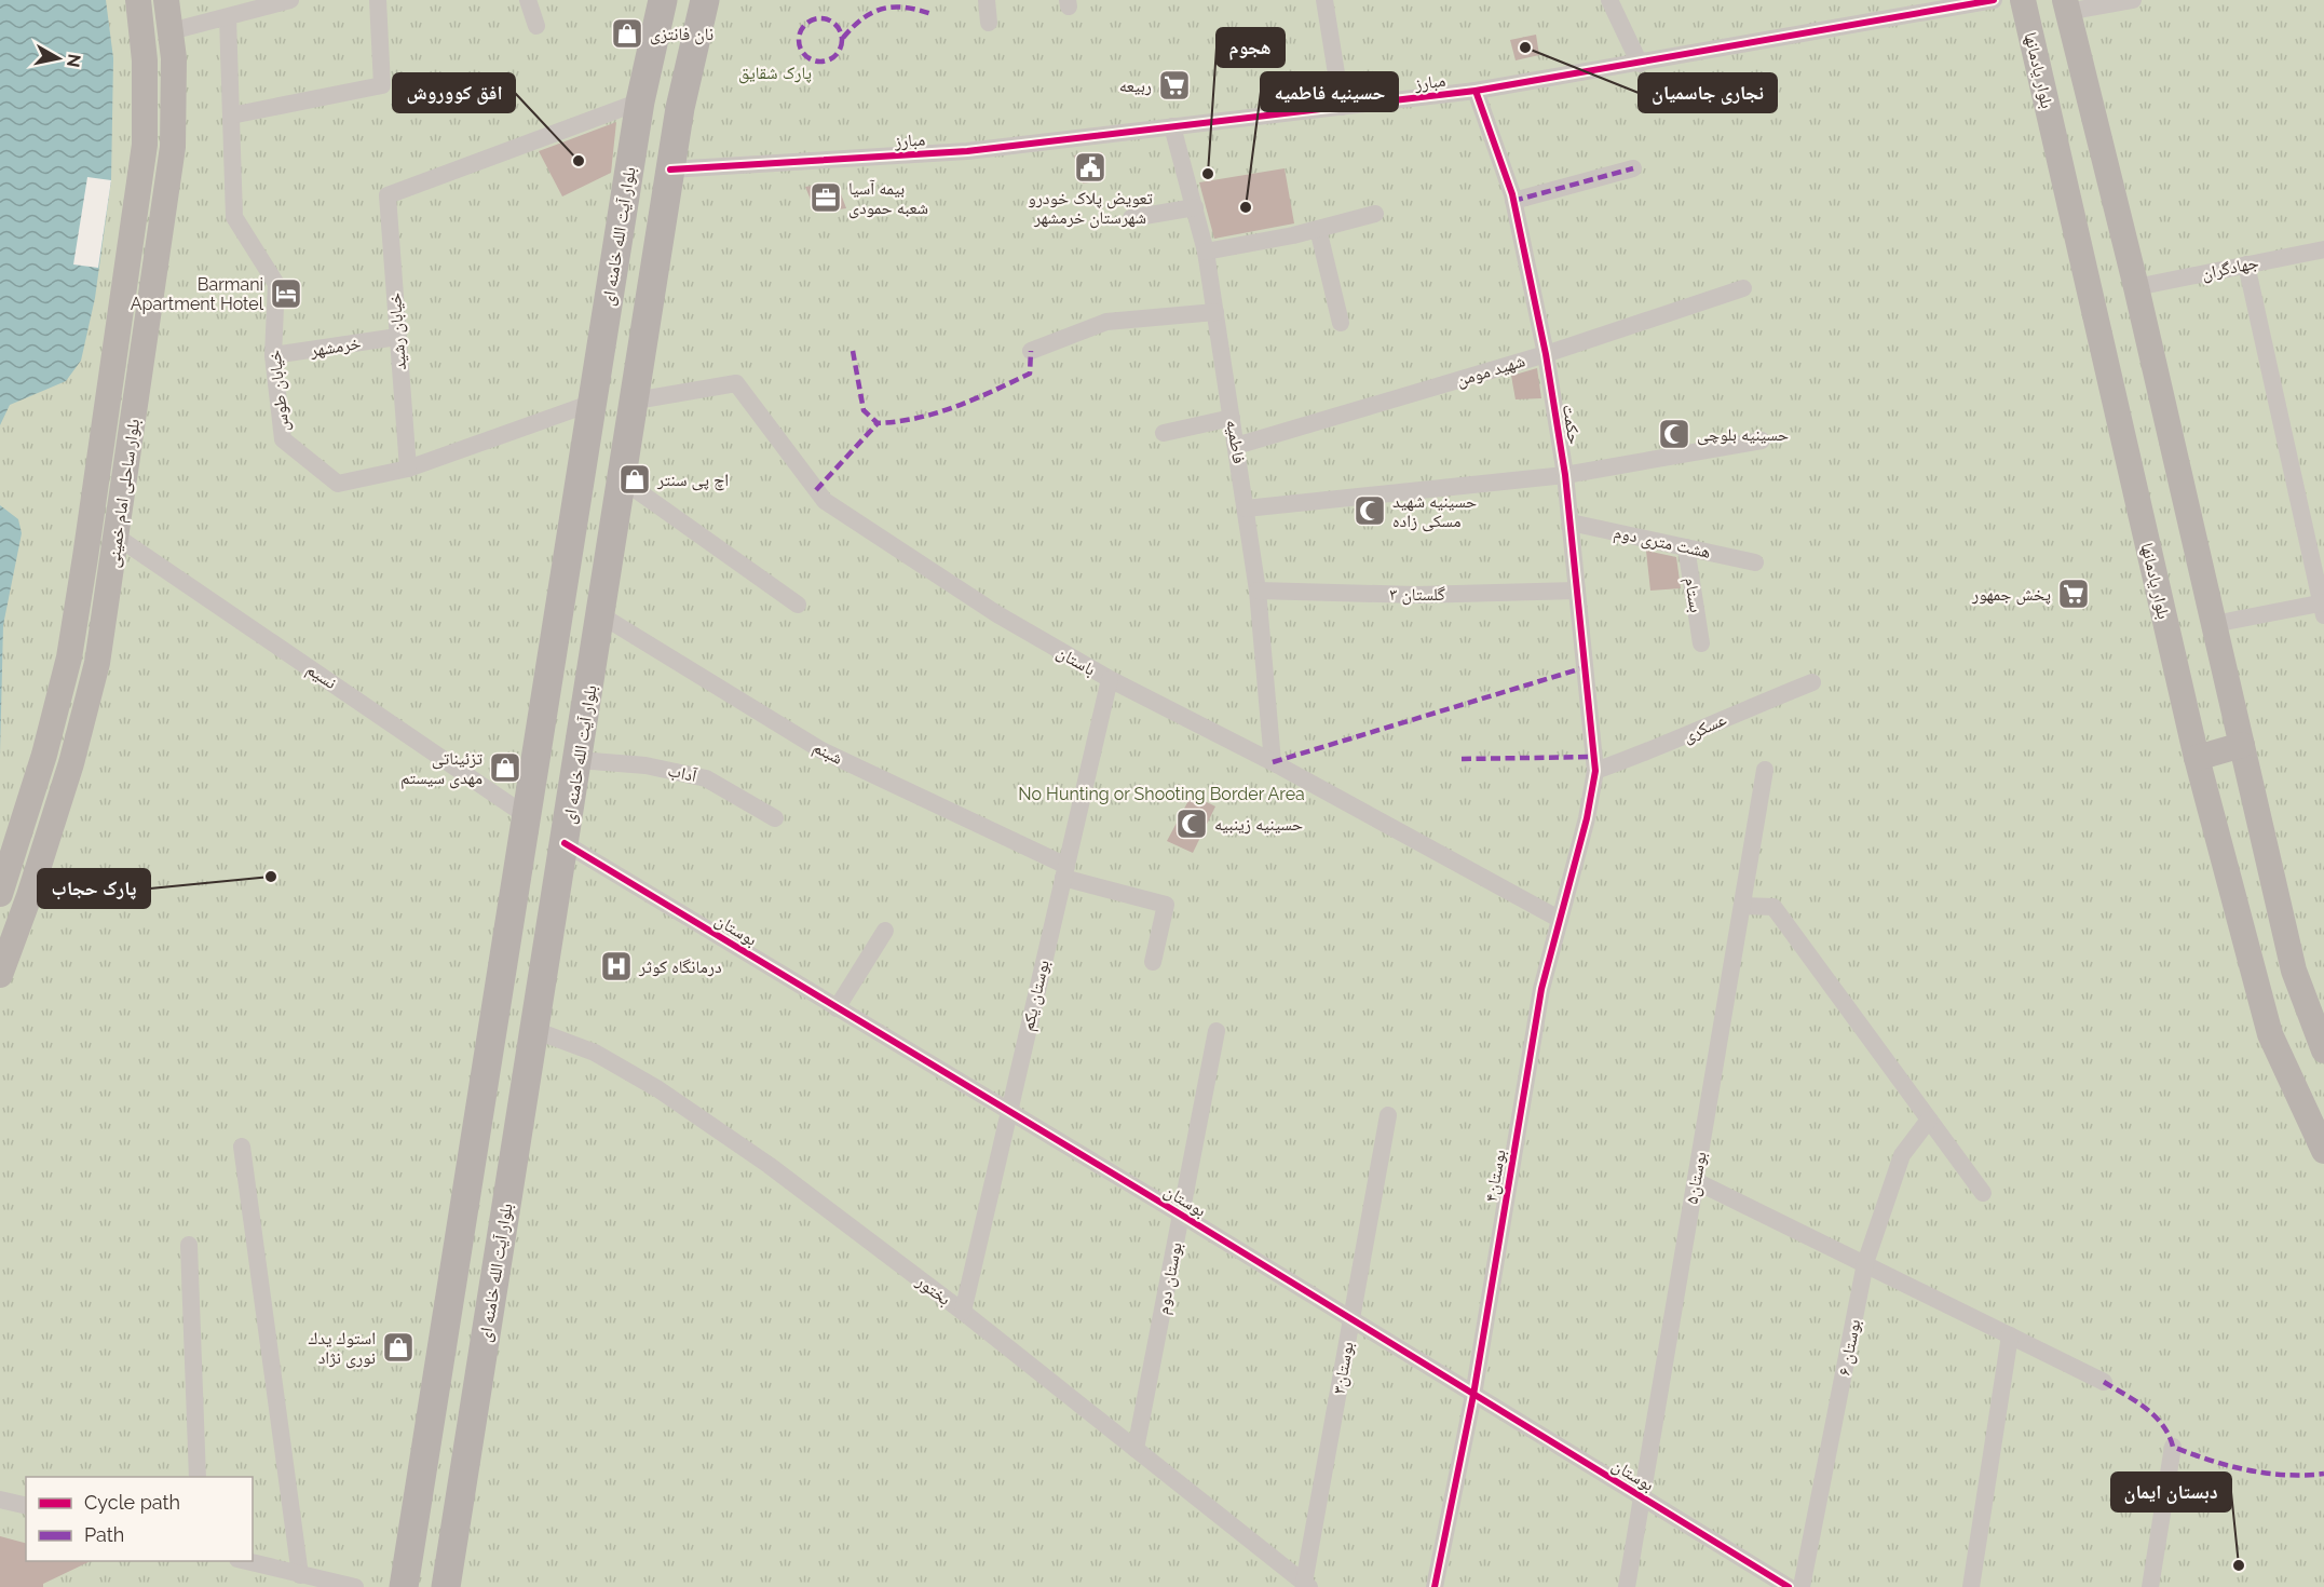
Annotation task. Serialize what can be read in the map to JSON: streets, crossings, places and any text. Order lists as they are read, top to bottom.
{
  "streets": {
    "main road": ["بلوار یادمانها", "بلوار آیت الله خامنه ای", "بلوار ساحلی امام خمینی"],
    "street": [
      "مبارز",
      "جهادگران",
      "خیابان رشید",
      "خرمشهر",
      "شهید مومن",
      "خیابان طوس",
      "حکمت",
      "فاطمیه",
      "هشت متری دوم",
      "گلستان ۳",
      "بستام",
      "باستان",
      "نسیم",
      "عسکری",
      "شبنم",
      "آداب",
      "بوستان",
      "بوستان یکم",
      "بوستان۴",
      "بوستان۵",
      "بوستان دوم",
      "بختور",
      "بوستان ۶",
      "بوستان۳"
    ]
  },
  "crossings": [
    ["مبارز", "بلوار آیت الله خامنه ای"],
    ["مبارز", "حکمت"],
    ["مبارز", "فاطمیه"],
    ["بلوار آیت الله خامنه ای", "خیابان رشید"],
    ["بلوار آیت الله خامنه ای", "خیابان طوس"],
    ["بلوار آیت الله خامنه ای", "باستان"],
    ["بلوار آیت الله خامنه ای", "نسیم"],
    ["بلوار آیت الله خامنه ای", "شبنم"],
    ["بلوار آیت الله خامنه ای", "آداب"],
    ["بلوار آیت الله خامنه ای", "بوستان"],
    ["بلوار آیت الله خامنه ای", "بختور"],
    ["خیابان رشید", "خرمشهر"],
    ["خیابان رشید", "خیابان طوس"],
    ["خرمشهر", "خیابان طوس"],
    ["شهید مومن", "حکمت"],
    ["شهید مومن", "فاطمیه"],
    ["حکمت", "هشت متری دوم"],
    ["حکمت", "گلستان ۳"],
    ["حکمت", "عسکری"],
    ["حکمت", "بوستان۴"],
    ["فاطمیه", "گلستان ۳"],
    ["فاطمیه", "باستان"],
    ["بلوار ساحلی امام خمینی", "نسیم"],
    ["هشت متری دوم", "بستام"],
    ["باستان", "بوستان یکم"],
    ["باستان", "بوستان۴"],
    ["عسکری", "بوستان۴"],
    ["شبنم", "بوستان یکم"],
    ["بوستان", "بوستان یکم"],
    ["بوستان", "بوستان۴"],
    ["بوستان", "بوستان۵"],
    ["بوستان", "بوستان دوم"],
    ["بوستان", "بوستان۳"],
    ["بوستان یکم", "بختور"],
    ["بوستان دوم", "بختور"],
    ["بختور", "بوستان۳"]
  ],
  "parks": ["پارک شقایق", "No Hunting or Shooting Border Area"],
  "places": {
    "shop": [
      "نان فانتزی",
      "اچ پی سنتر",
      "تزئیناتی مهدی سیستم",
      "استوك يدك نوری نژاد"
    ],
    "other": [
      "نجاری جاسمیان",
      "افق کووروش",
      "هجوم",
      "حسینیه فاطمیه",
      "پارک حجاب",
      "دبستان ایمان"
    ],
    "supermarket": ["ربیعه", "پخش جمهور"],
    "public building": ["تعویض پلاک خودرو شهرستان خرمشهر"],
    "office": ["بیمه آسیا شعبه حمودی"],
    "hotel": ["Barmani Apartment Hotel"],
    "mosque": ["حسینیه بلوچی", "حسینیه شهید مسکی زاده", "حسینیه زینبیه"],
    "hospital": ["درمانگاه کوثر"]
  },
  "legend": ["Cycle path", "Path"],
  "north": "right"
}
